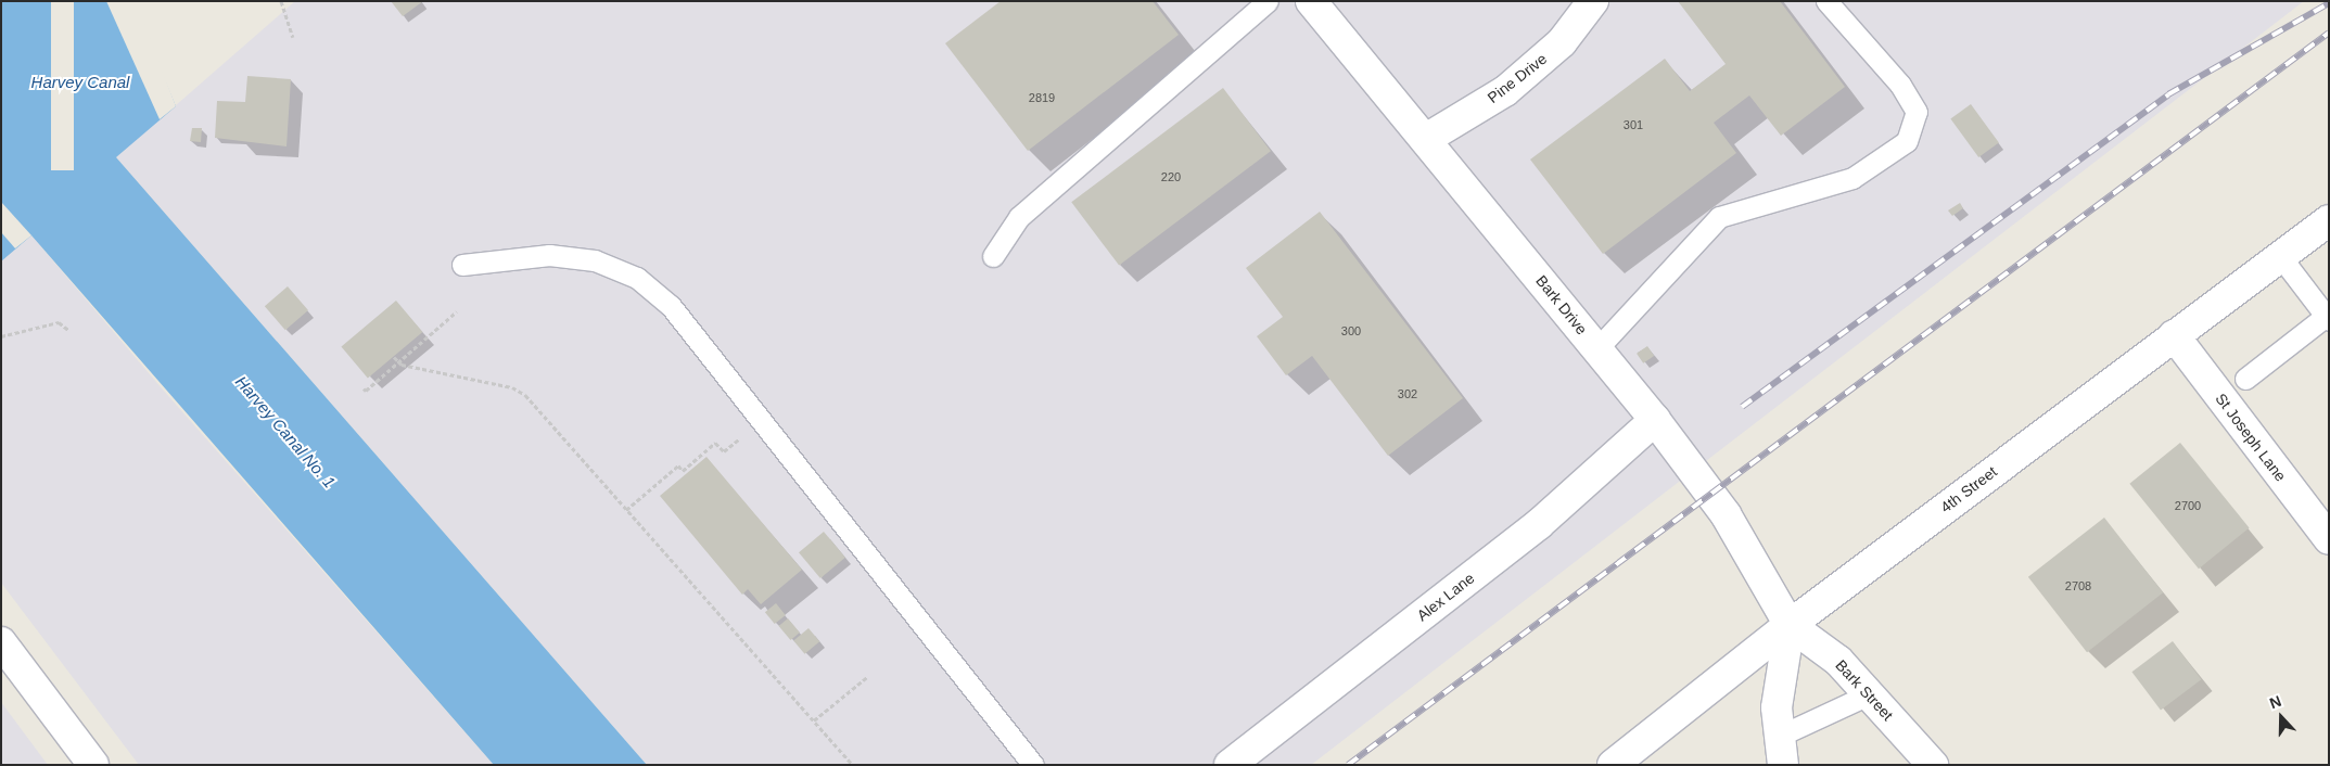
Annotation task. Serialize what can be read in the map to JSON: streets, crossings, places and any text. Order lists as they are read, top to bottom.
{
  "streets": {
    "street": [
      "Pine Drive",
      "Bark Drive",
      "St Joseph Lane",
      "4th Street",
      "Alex Lane",
      "Bark Street"
    ]
  },
  "crossings": [
    ["Pine Drive", "Bark Drive"],
    ["Bark Drive", "4th Street"],
    ["Bark Drive", "Alex Lane"],
    ["Bark Drive", "Bark Street"],
    ["St Joseph Lane", "4th Street"],
    ["4th Street", "Bark Street"]
  ],
  "water": ["Harvey Canal", "Harvey Canal No. 1"],
  "house_numbers": [
    "2819",
    "301",
    "220",
    "300",
    "302",
    "2700",
    "2708"
  ],
  "north": "top"
}
